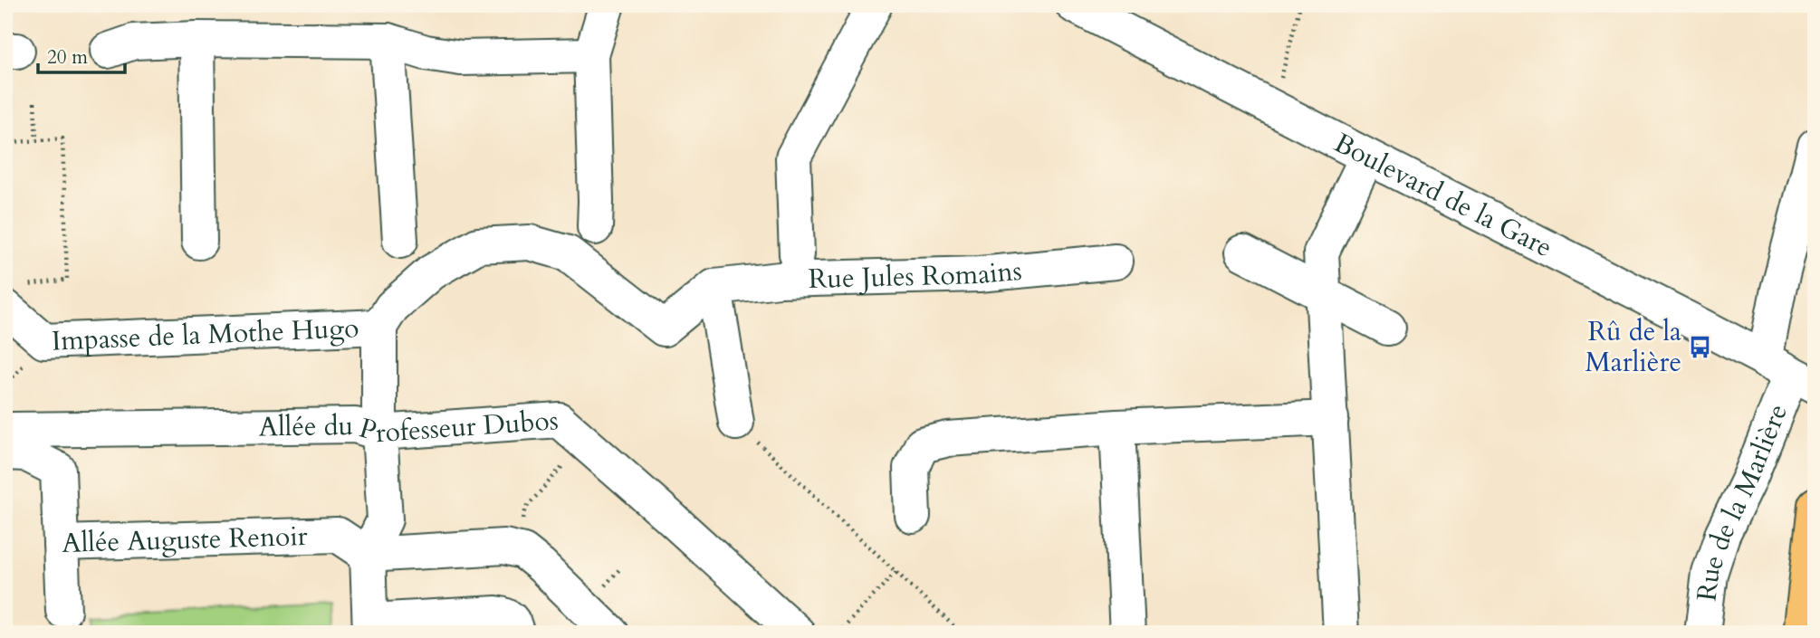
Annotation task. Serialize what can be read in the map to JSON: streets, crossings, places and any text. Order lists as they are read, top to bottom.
{
  "streets": {
    "street": [
      "Boulevard de la Gare",
      "Rue Jules Romains",
      "Impasse de la Mothe Hugo",
      "Allée du Professeur Dubos",
      "Rue de la Marlière",
      "Allée Auguste Renoir"
    ]
  },
  "crossings": [
    ["Boulevard de la Gare", "Rue de la Marlière"],
    ["Allée du Professeur Dubos", "Allée Auguste Renoir"]
  ],
  "places": {
    "bus stop": ["Rû de la Marlière"]
  },
  "scale_bar": "20 m"
}
